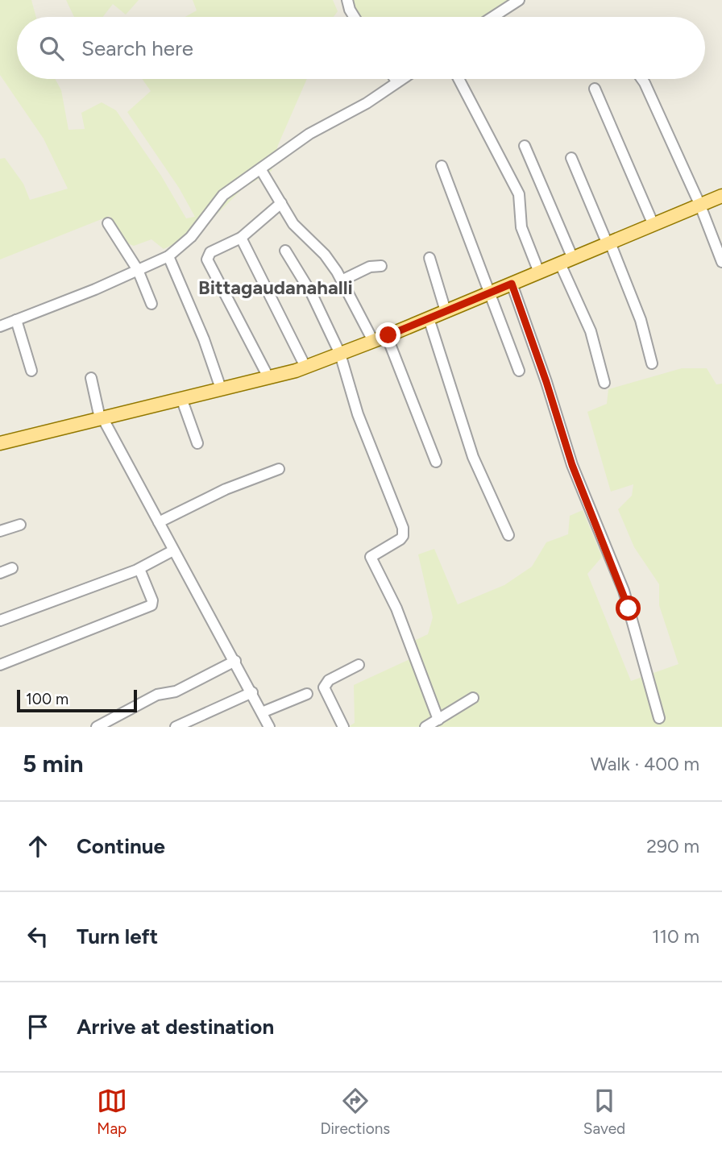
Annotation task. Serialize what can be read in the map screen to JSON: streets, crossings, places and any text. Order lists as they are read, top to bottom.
{
  "districts": ["Bittagaudanahalli"],
  "scale_bar": "100 m",
  "page": {
    "search": "Search here",
    "scale": "100 m",
    "heading": ["5 min", "Walk · 400 m"],
    "list": [
      ["Continue", "290 m"],
      ["Turn left", "110 m"],
      "Arrive at destination"
    ],
    "nav": ["Map", "Directions", "Saved"]
  }
}
